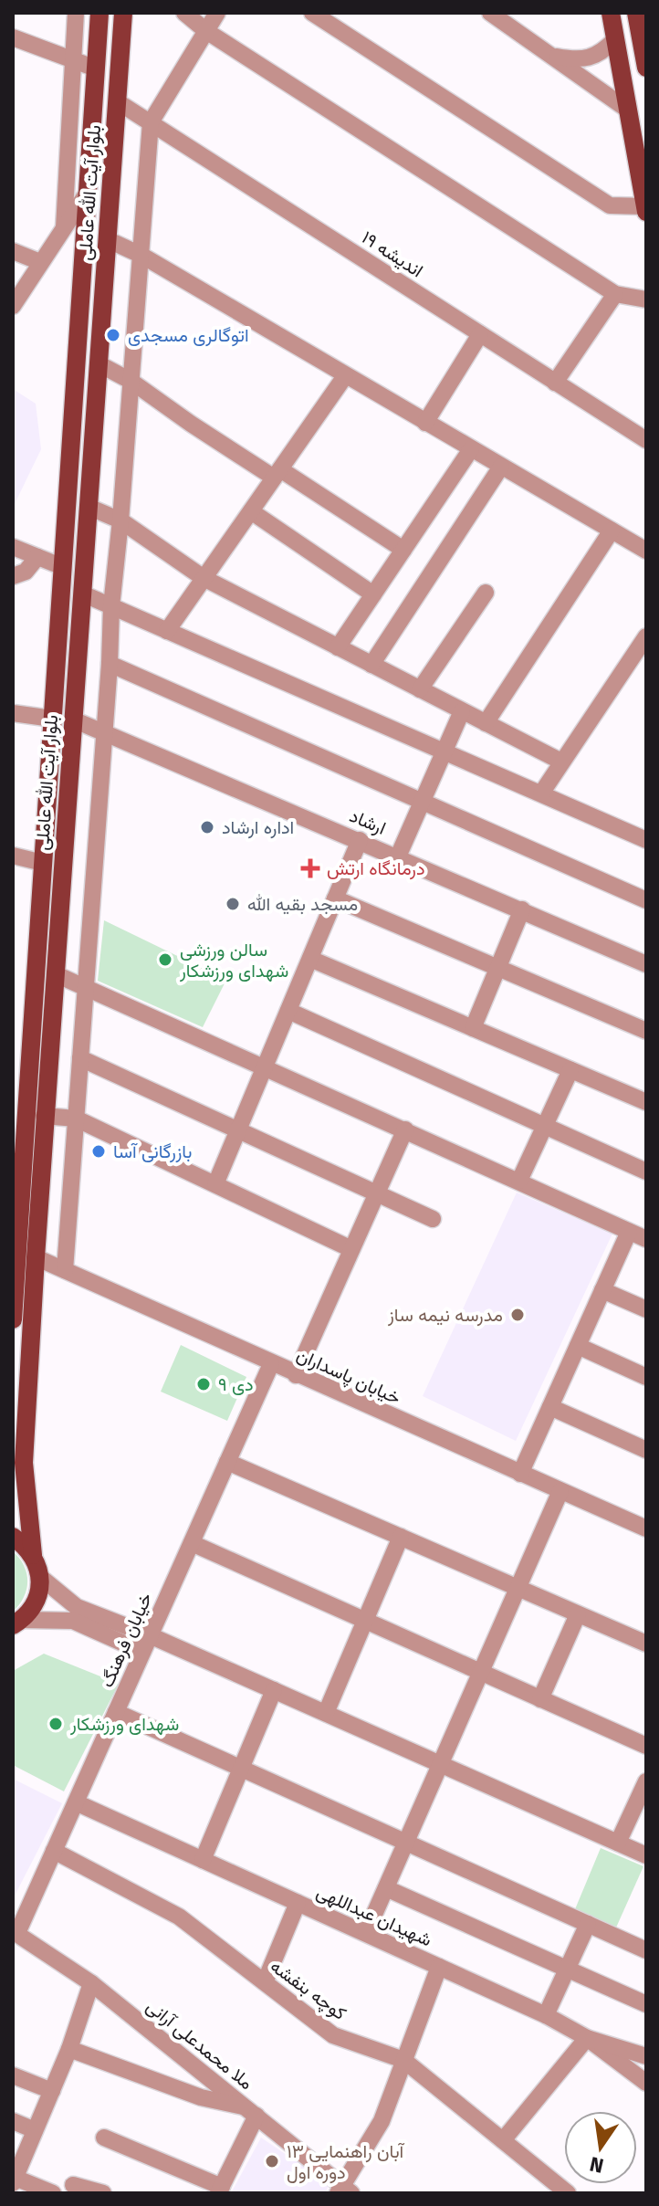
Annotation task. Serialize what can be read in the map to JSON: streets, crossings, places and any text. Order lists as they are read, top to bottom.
{
  "streets": {
    "main road": ["بلوار آیت‌ الله عاملی"],
    "street": [
      "اندیشه ۱۹",
      "ارشاد",
      "خیابان پاسداران",
      "خیابان فرهنگ",
      "شهیدان عبداللهی",
      "کوچه بنفشه",
      "ملا محمدعلی آرانی"
    ]
  },
  "crossings": [
    ["بلوار آیت‌ الله عاملی", "اندیشه ۱۹"],
    ["بلوار آیت‌ الله عاملی", "ارشاد"],
    ["بلوار آیت‌ الله عاملی", "خیابان پاسداران"],
    ["خیابان پاسداران", "خیابان فرهنگ"],
    ["خیابان فرهنگ", "شهیدان عبداللهی"],
    ["خیابان فرهنگ", "کوچه بنفشه"],
    ["خیابان فرهنگ", "ملا محمدعلی آرانی"]
  ],
  "places": {
    "other": [
      "اتوگالری مسجدی",
      "اداره ارشاد",
      "مسجد بقیه الله",
      "سالن ورزشی شهدای ورزشکار",
      "بازرگانی آسا",
      "مدرسه نیمه ساز",
      "۹ دی",
      "شهدای ورزشکار",
      "۱۳ آبان راهنمایی دوره اول"
    ],
    "health": ["درمانگاه ارتش"]
  },
  "north": "bottom"
}
